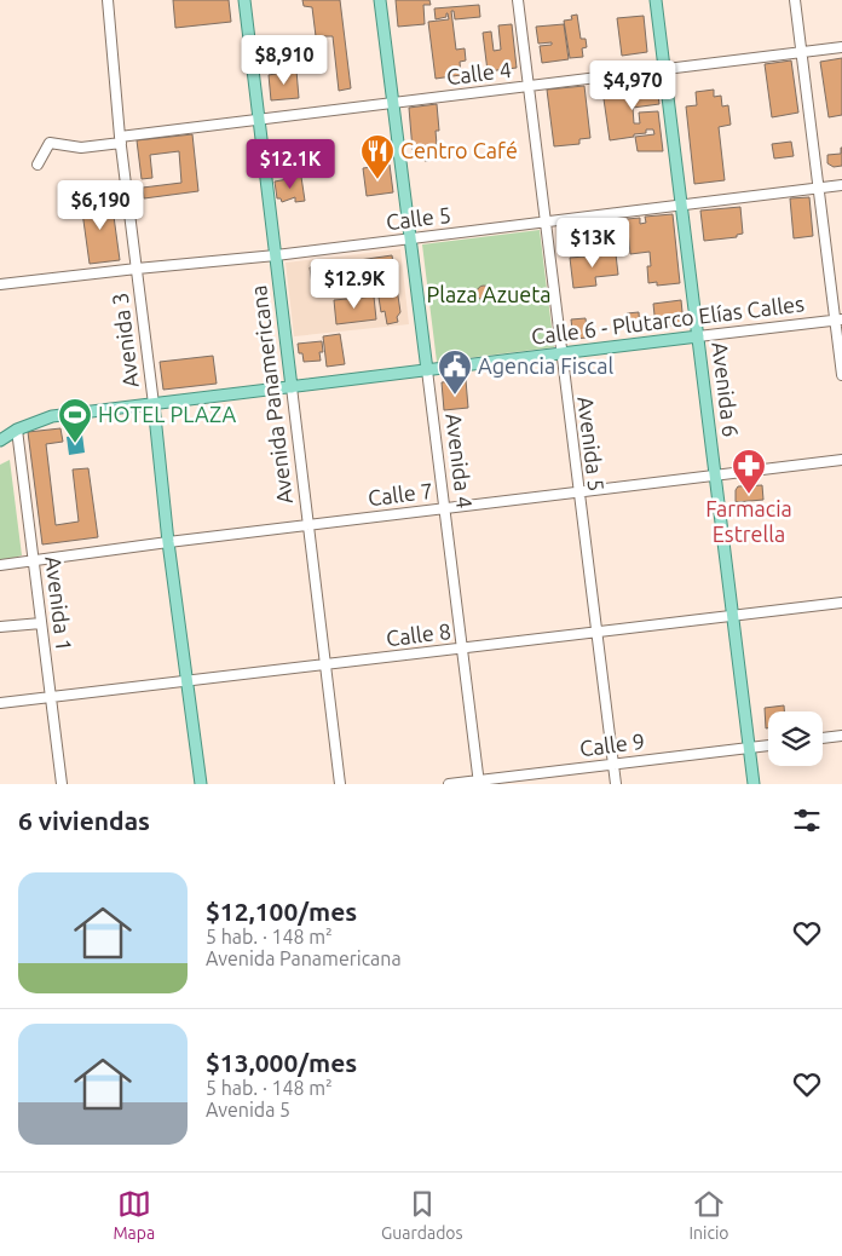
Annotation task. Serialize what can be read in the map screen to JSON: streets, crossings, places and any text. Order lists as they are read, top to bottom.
{
  "streets": {
    "main road": [
      "Calle 6 - Plutarco Elías Calles",
      "Avenida 3",
      "Avenida 6",
      "Avenida Panamericana",
      "Avenida 4"
    ],
    "street": [
      "Calle 4",
      "Calle 5",
      "Avenida 5",
      "Calle 7",
      "Avenida 1",
      "Calle 8",
      "Calle 9"
    ]
  },
  "crossings": [
    ["Calle 4", "Avenida 3"],
    ["Calle 4", "Avenida 6"],
    ["Calle 4", "Avenida Panamericana"],
    ["Calle 4", "Avenida 5"],
    ["Calle 4", "Avenida 4"],
    ["Calle 5", "Avenida 3"],
    ["Calle 5", "Avenida 6"],
    ["Calle 5", "Avenida Panamericana"],
    ["Calle 5", "Avenida 5"],
    ["Calle 5", "Avenida 4"],
    ["Calle 6 - Plutarco Elías Calles", "Avenida 3"],
    ["Calle 6 - Plutarco Elías Calles", "Avenida 6"],
    ["Calle 6 - Plutarco Elías Calles", "Avenida Panamericana"],
    ["Calle 6 - Plutarco Elías Calles", "Avenida 5"],
    ["Calle 6 - Plutarco Elías Calles", "Avenida 4"],
    ["Calle 6 - Plutarco Elías Calles", "Avenida 1"],
    ["Avenida 3", "Calle 7"],
    ["Avenida 3", "Calle 8"],
    ["Avenida 6", "Calle 7"],
    ["Avenida 6", "Calle 8"],
    ["Avenida 6", "Calle 9"],
    ["Avenida Panamericana", "Calle 7"],
    ["Avenida Panamericana", "Calle 8"],
    ["Avenida 5", "Calle 7"],
    ["Avenida 5", "Calle 8"],
    ["Avenida 5", "Calle 9"],
    ["Avenida 4", "Calle 7"],
    ["Avenida 4", "Calle 8"],
    ["Avenida 4", "Calle 9"],
    ["Calle 7", "Avenida 1"],
    ["Avenida 1", "Calle 8"]
  ],
  "parks": ["Plaza Azueta"],
  "places": {
    "restaurant": ["Centro Café"],
    "public building": ["Agencia Fiscal"],
    "sports": ["HOTEL PLAZA"],
    "pharmacy": ["Farmacia Estrella"]
  },
  "page": {
    "price": [
      "$8,910",
      "$4,970",
      "$12.1K",
      "$6,190",
      "$13K",
      "$12.9K"
    ],
    "heading": "6 viviendas",
    "list": [
      {
        "name": "$12,100/mes",
        "note": "5 hab. · 148 m² · Avenida Panamericana"
      },
      {
        "name": "$13,000/mes",
        "note": "5 hab. · 148 m² · Avenida 5"
      }
    ],
    "tabs": ["Mapa", "Guardados", "Inicio"]
  }
}
